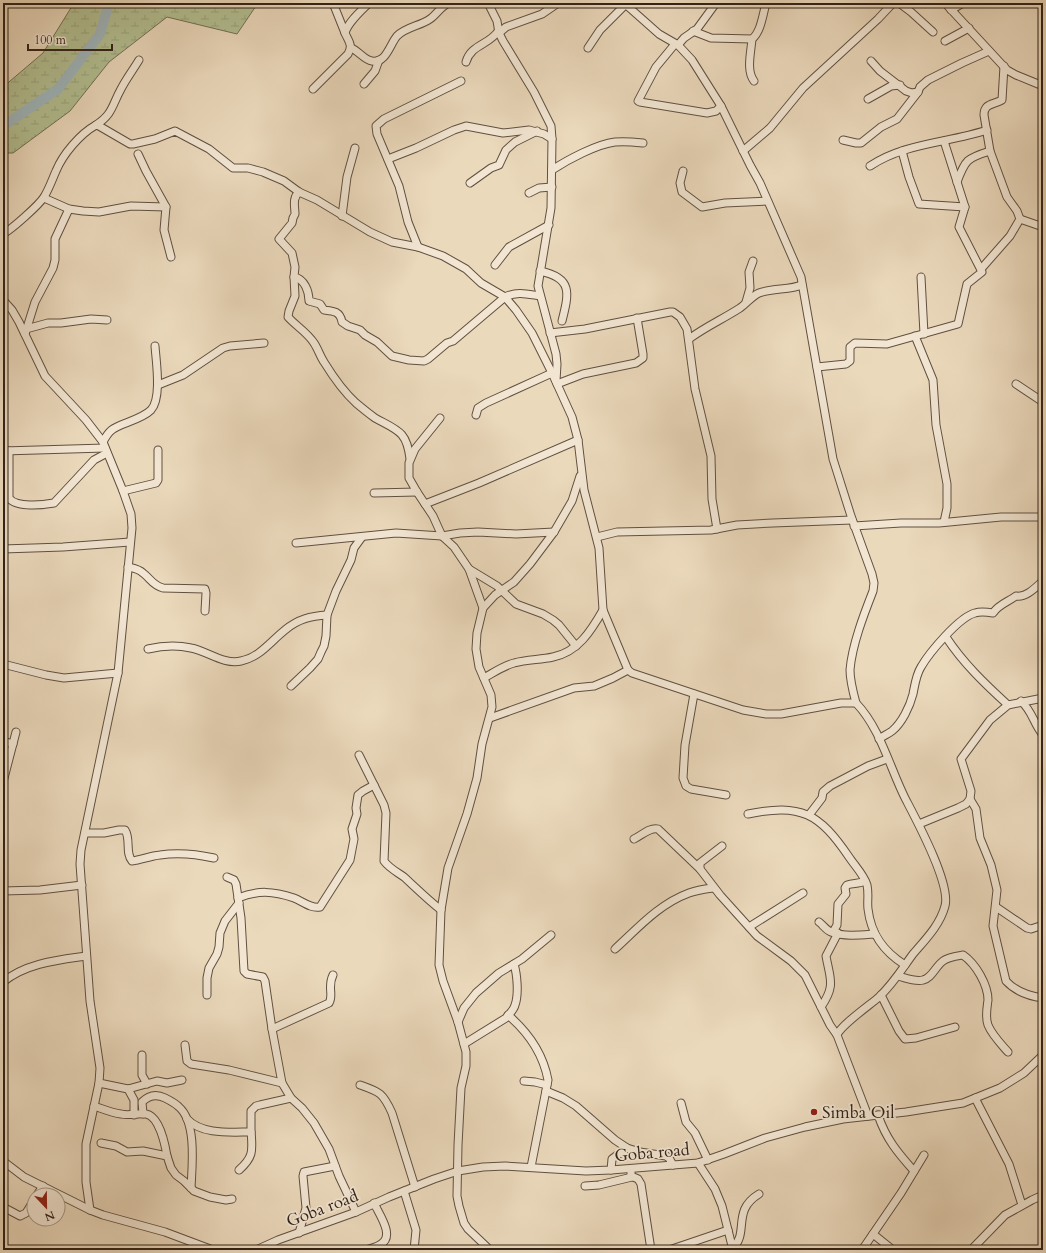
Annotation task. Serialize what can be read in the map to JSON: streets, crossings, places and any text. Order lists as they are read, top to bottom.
{
  "streets": {
    "street": ["Goba road"]
  },
  "places": ["Simba Oil"],
  "scale_bar": "100 m",
  "north": "bottom"
}
